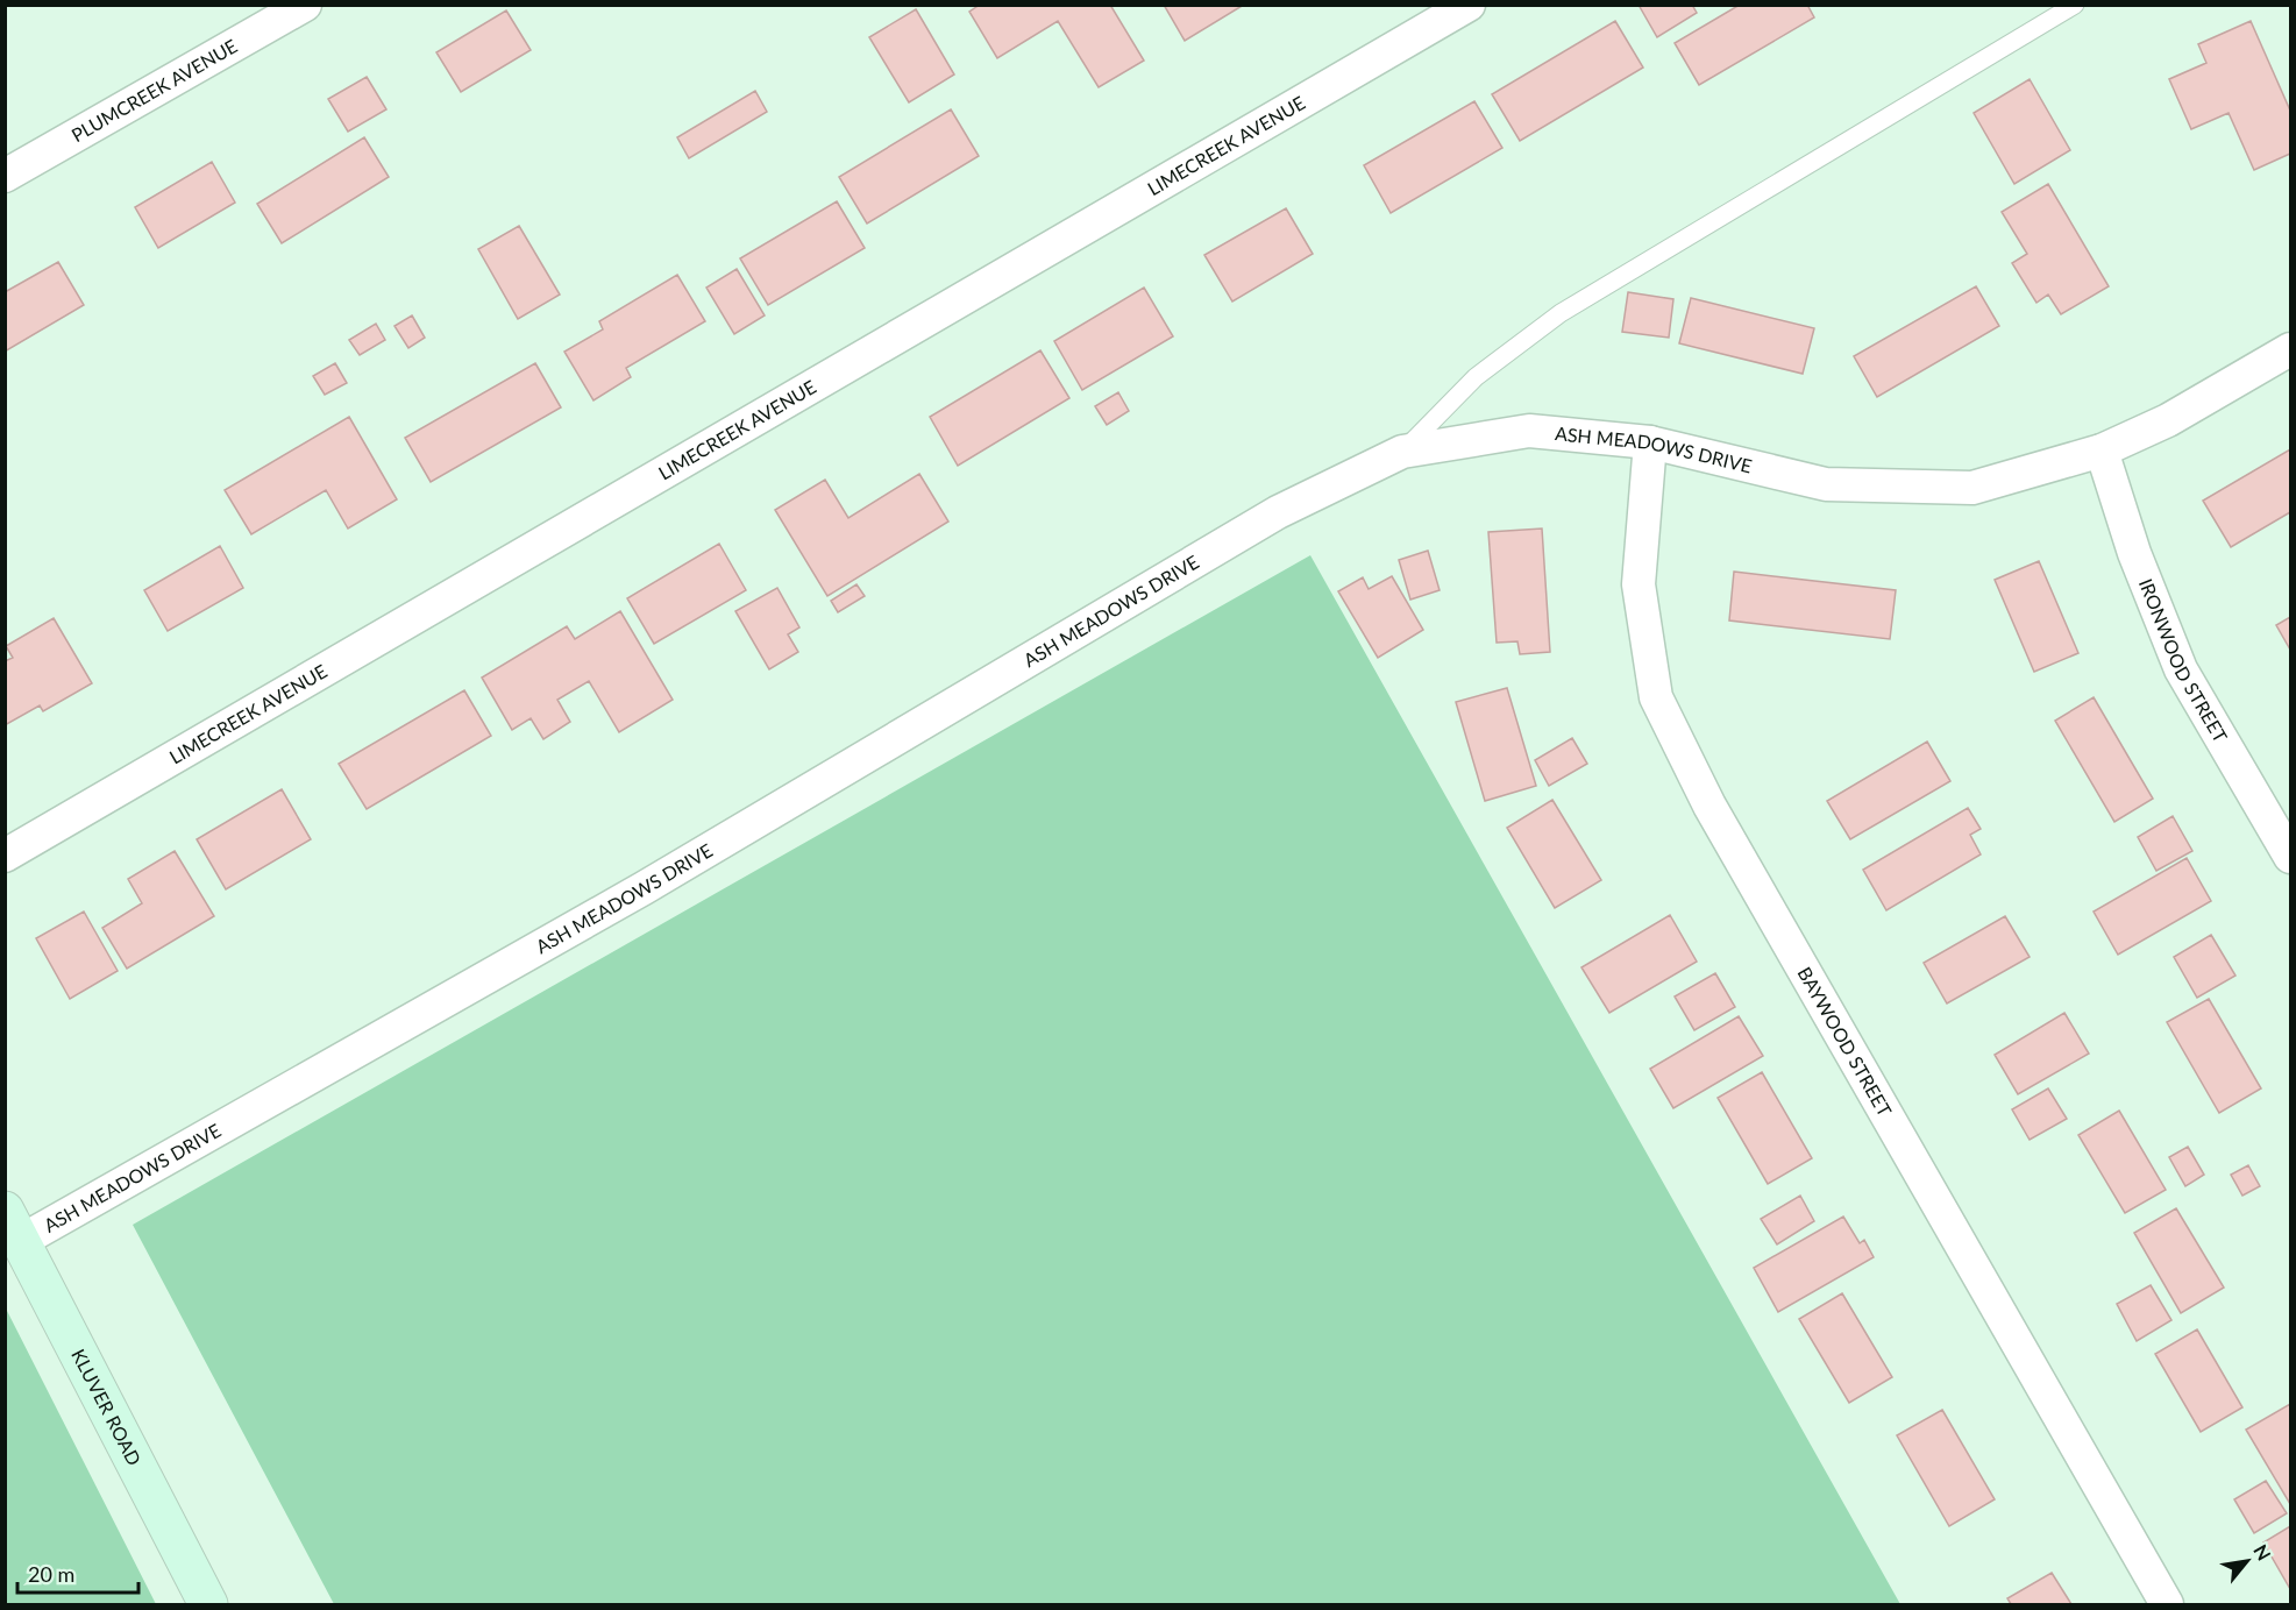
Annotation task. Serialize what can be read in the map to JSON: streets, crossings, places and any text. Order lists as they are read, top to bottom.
{
  "streets": {
    "street": [
      "PLUMCREEK AVENUE",
      "LIMECREEK AVENUE",
      "ASH MEADOWS DRIVE",
      "IRONWOOD STREET",
      "BAYWOOD STREET",
      "KLUVER ROAD"
    ]
  },
  "crossings": [
    ["ASH MEADOWS DRIVE", "IRONWOOD STREET"],
    ["ASH MEADOWS DRIVE", "BAYWOOD STREET"],
    ["ASH MEADOWS DRIVE", "KLUVER ROAD"]
  ],
  "scale_bar": "20 m",
  "north": "top right"
}
